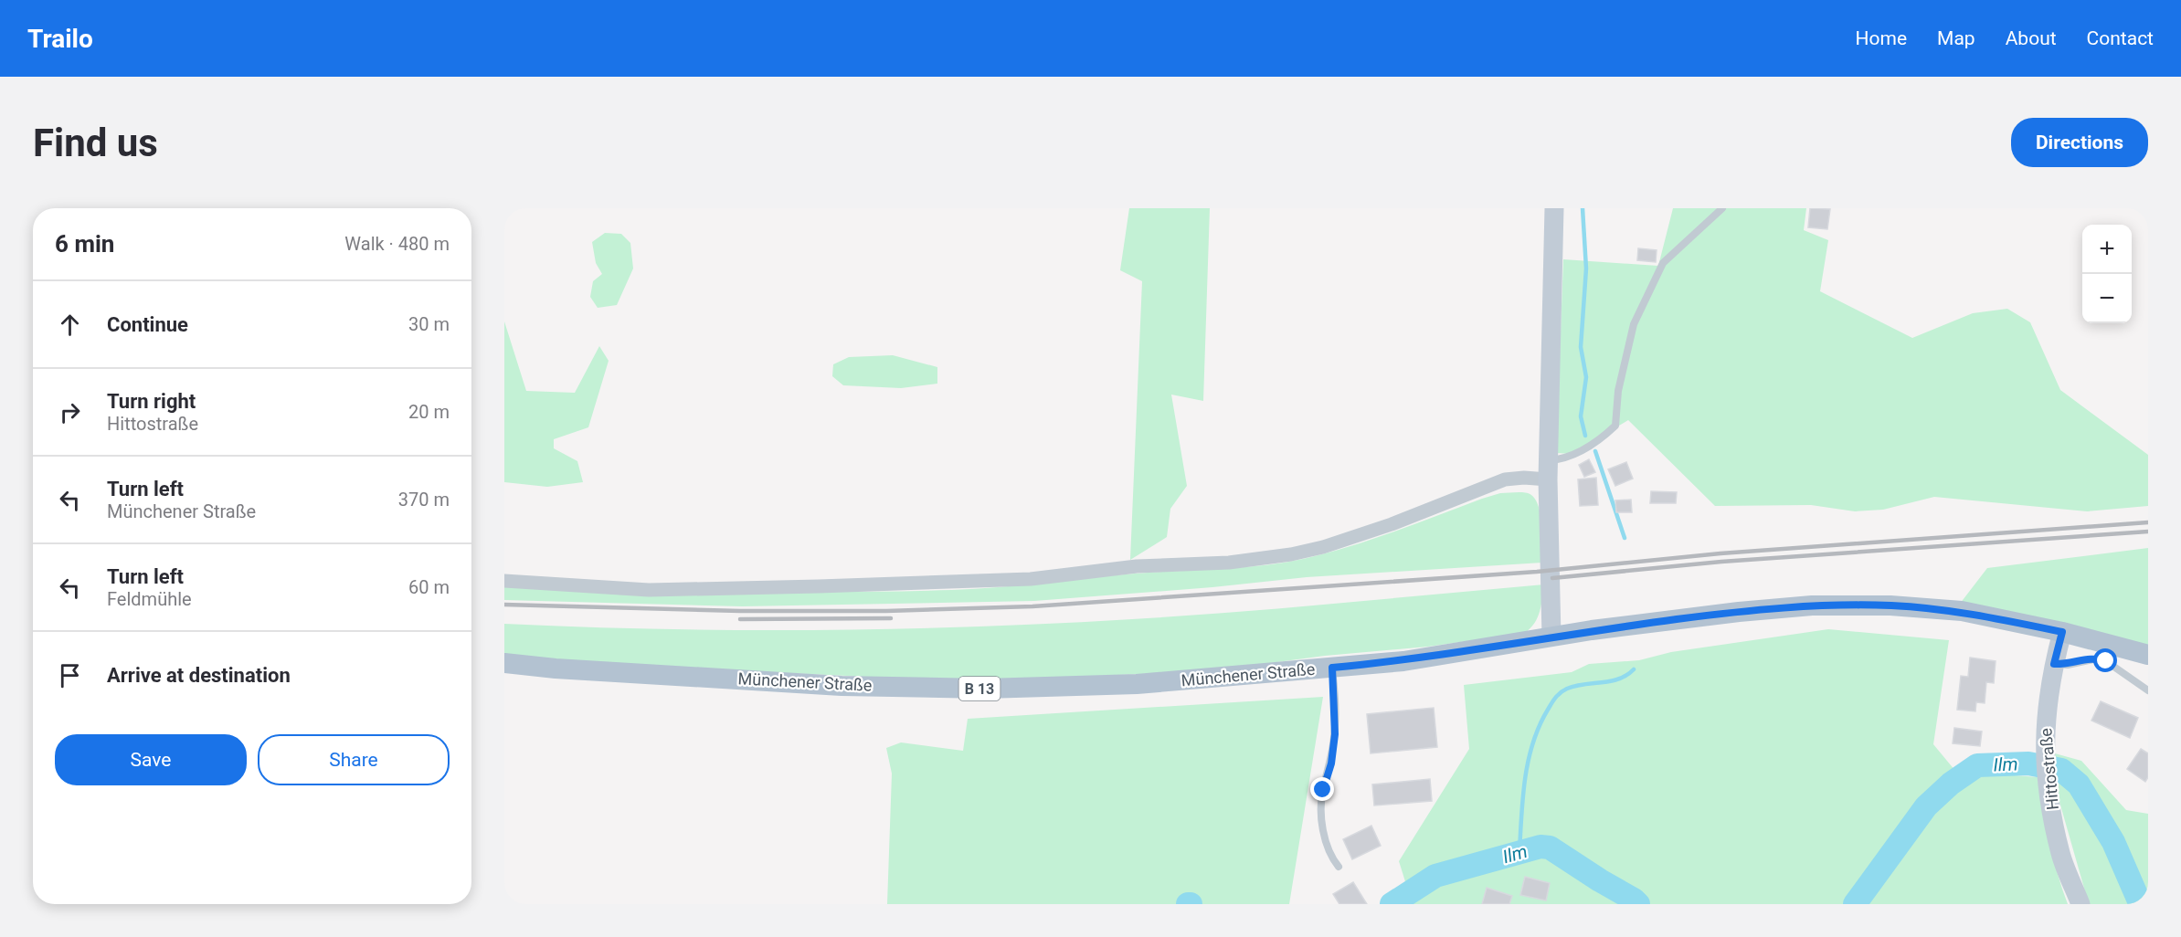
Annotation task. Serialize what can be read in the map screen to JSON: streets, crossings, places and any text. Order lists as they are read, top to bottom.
{
  "streets": {
    "main road": ["Münchener Straße", "B 13"],
    "street": ["Hittostraße"]
  },
  "crossings": [
    ["Münchener Straße", "Hittostraße"]
  ],
  "water": ["Ilm"],
  "page": {
    "header": "Trailo",
    "nav": [
      "Home",
      "Map",
      "About",
      "Contact"
    ],
    "buttons": [
      "Directions",
      ["Save", "Share"]
    ],
    "title": "Find us",
    "heading": ["6 min", "Walk · 480 m"],
    "map_buttons": ["+", "−"],
    "list": [
      ["Continue", "30 m"],
      ["Turn right", "Hittostraße", "20 m"],
      ["Turn left", "Münchener Straße", "370 m"],
      ["Turn left", "Feldmühle", "60 m"],
      "Arrive at destination"
    ]
  }
}
